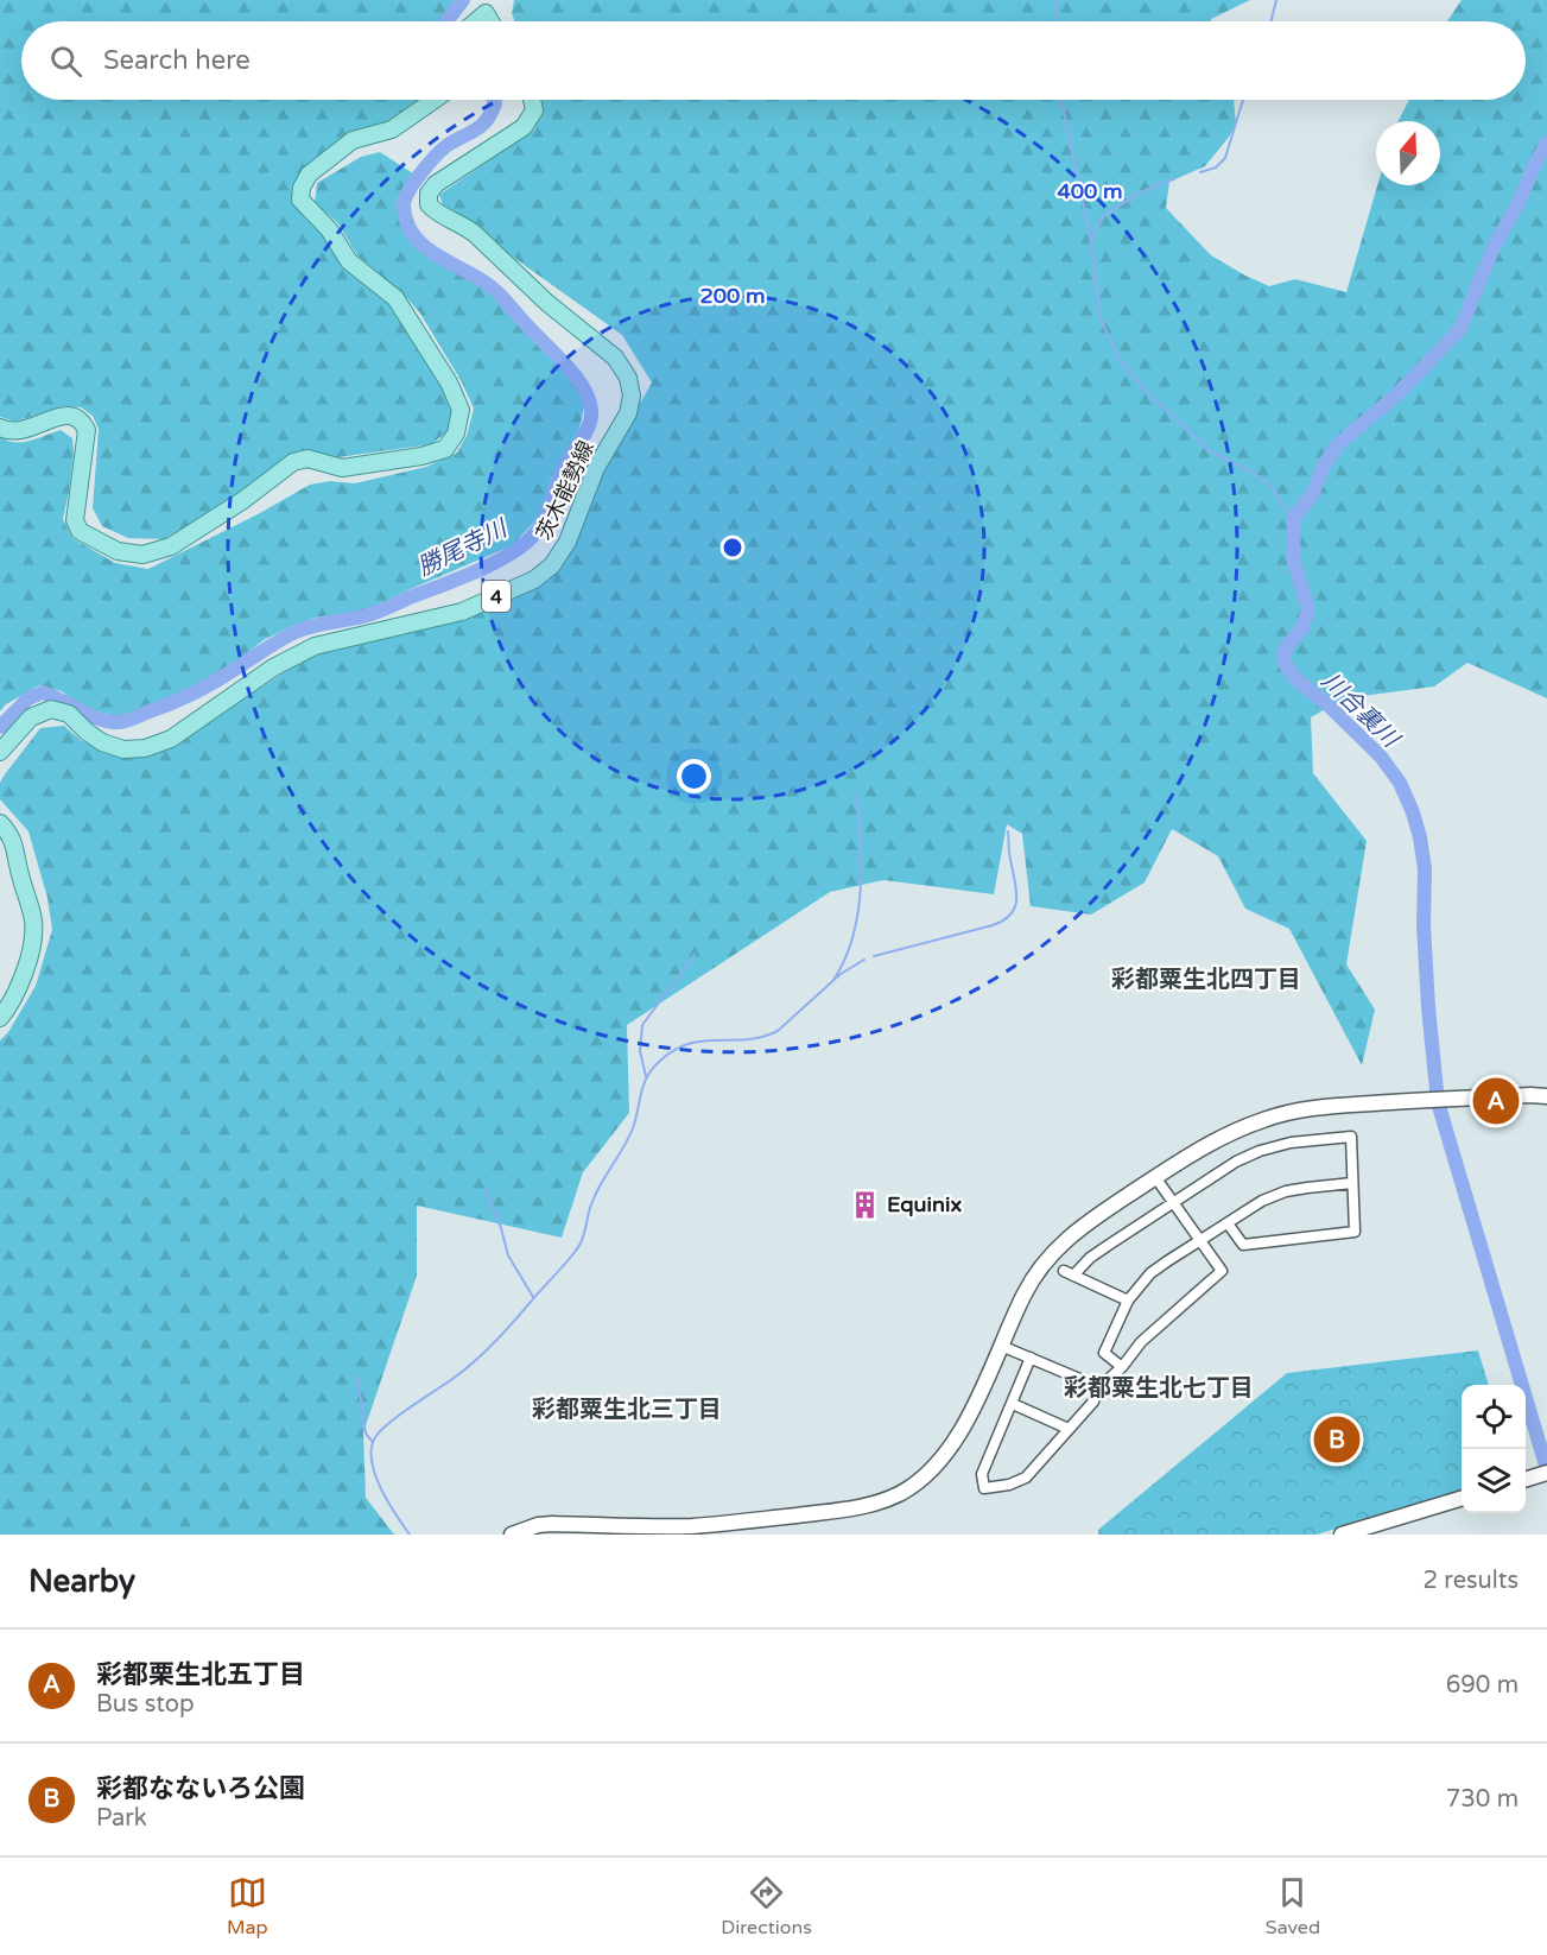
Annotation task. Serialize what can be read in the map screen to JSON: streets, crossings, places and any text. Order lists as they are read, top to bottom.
{
  "streets": {
    "main road": ["茨木能勢線", "4"]
  },
  "districts": ["彩都粟生北四丁目", "彩都粟生北七丁目", "彩都粟生北三丁目"],
  "water": ["勝尾寺川", "川合裏川"],
  "places": {
    "building": ["Equinix"]
  },
  "north": "top",
  "page": {
    "search": "Search here",
    "pins": ["A", "B"],
    "heading": ["Nearby", "2 results"],
    "list": [
      {
        "mark": "A",
        "name": "彩都栗生北五丁目",
        "note": "Bus stop",
        "value": "690 m"
      },
      {
        "mark": "B",
        "name": "彩都なないろ公園",
        "note": "Park",
        "value": "730 m"
      }
    ],
    "nav": ["Map", "Directions", "Saved"]
  },
  "rings": ["400 m", "200 m"]
}
